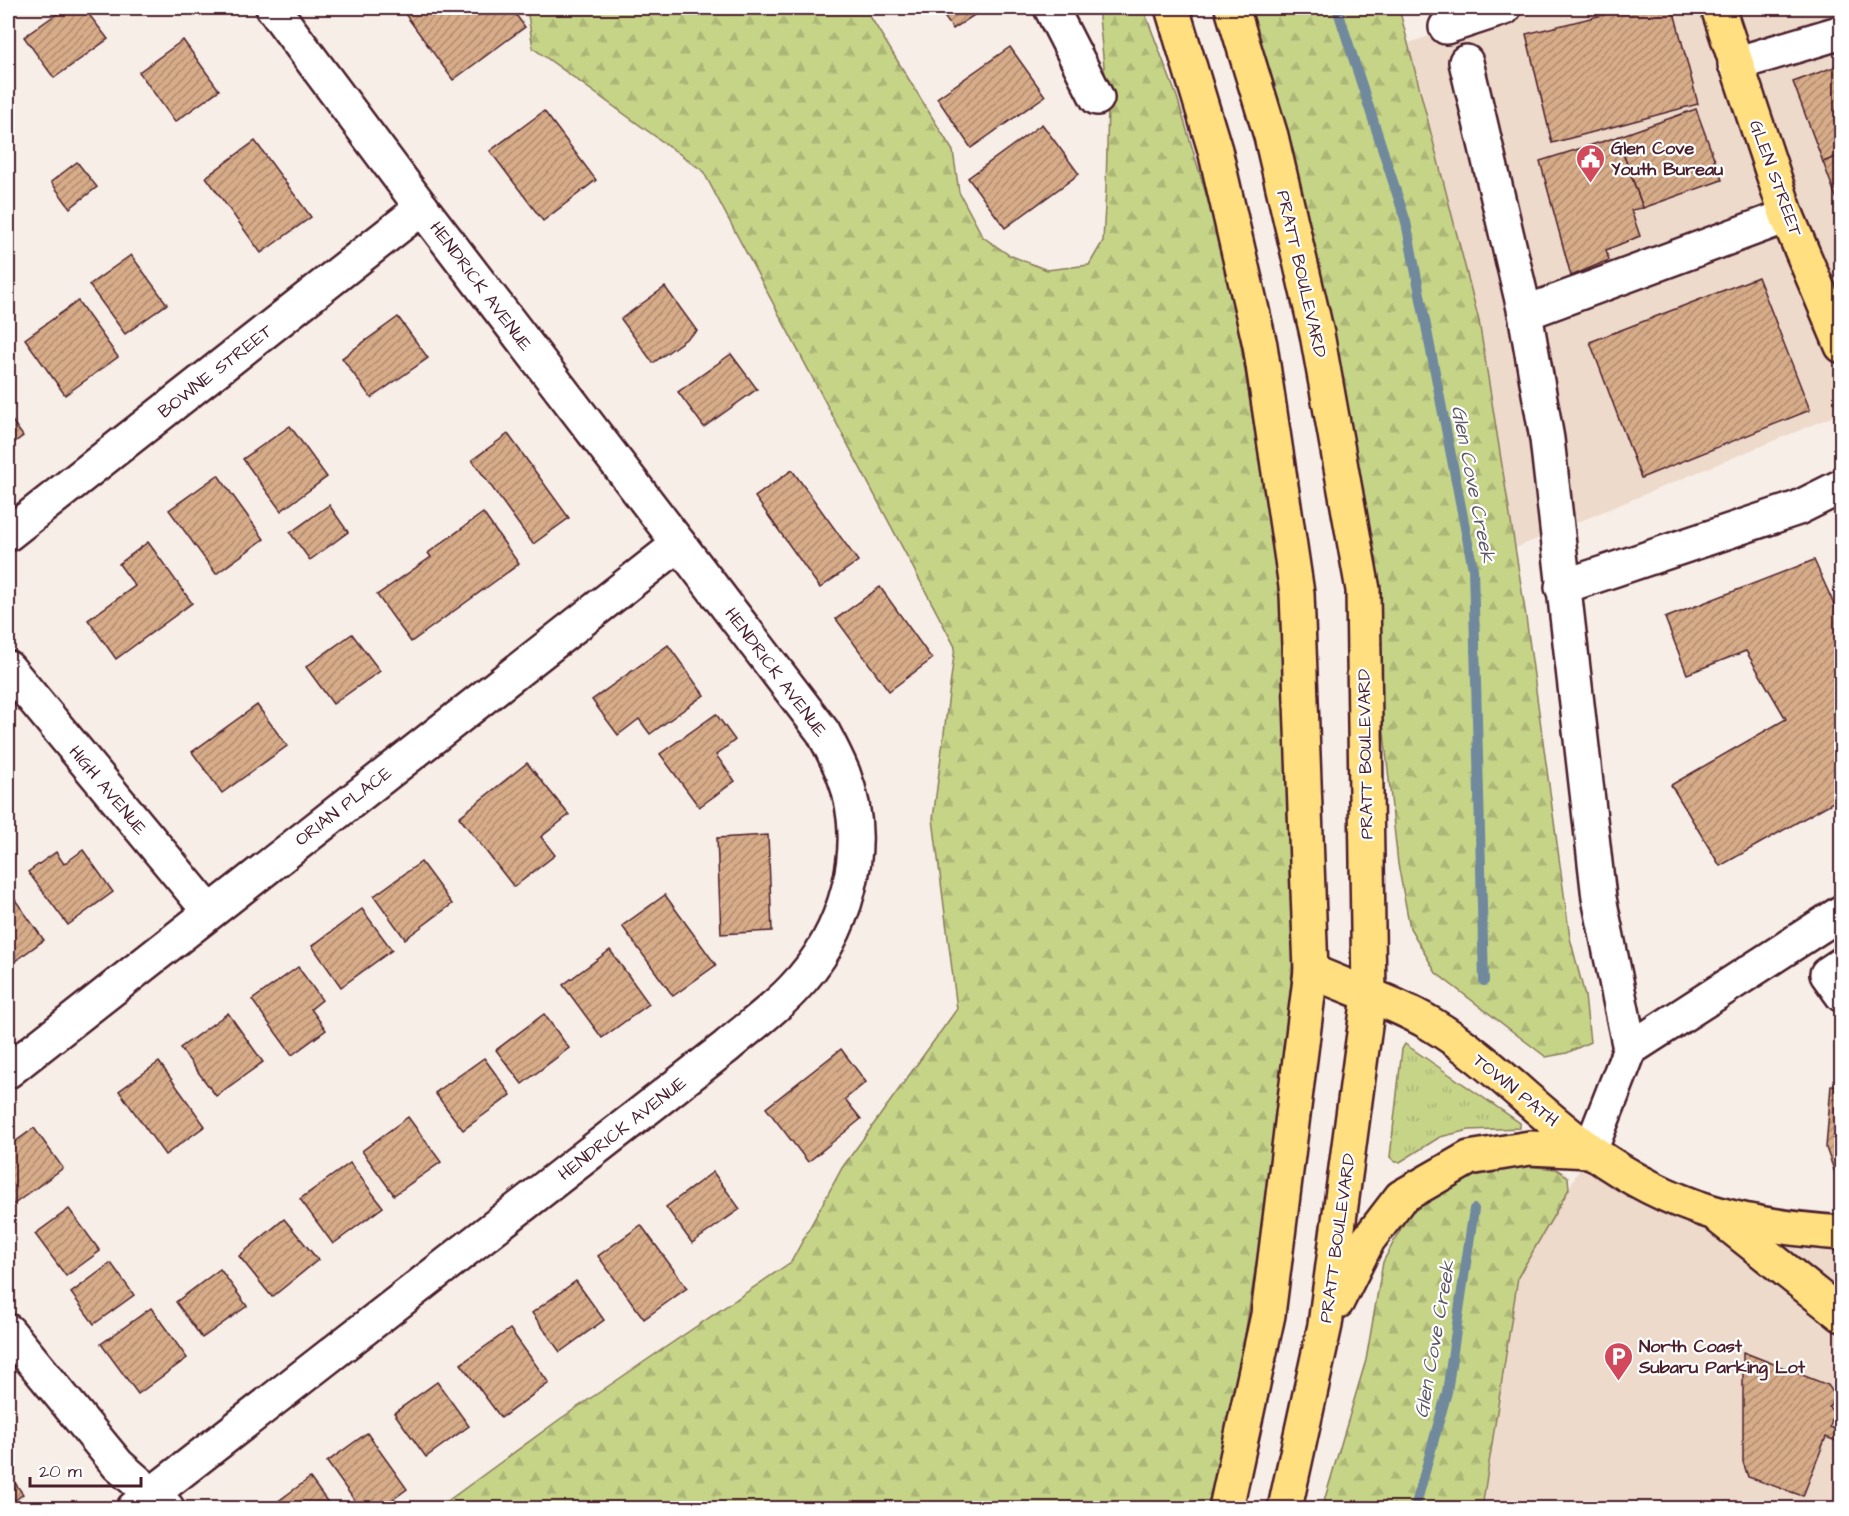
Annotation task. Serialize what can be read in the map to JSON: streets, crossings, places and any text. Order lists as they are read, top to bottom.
{
  "streets": {
    "main road": ["GLEN STREET", "PRATT BOULEVARD", "TOWN PATH"],
    "street": [
      "HENDRICK AVENUE",
      "BOWNE STREET",
      "HIGH AVENUE",
      "ORIAN PLACE"
    ]
  },
  "crossings": [
    ["PRATT BOULEVARD", "TOWN PATH"],
    ["HENDRICK AVENUE", "BOWNE STREET"],
    ["HENDRICK AVENUE", "ORIAN PLACE"],
    ["HIGH AVENUE", "ORIAN PLACE"]
  ],
  "water": ["Glen Cove Creek"],
  "places": {
    "public building": ["Glen Cove Youth Bureau"],
    "parking": ["North Coast Subaru Parking Lot"]
  },
  "scale_bar": "20 m"
}
